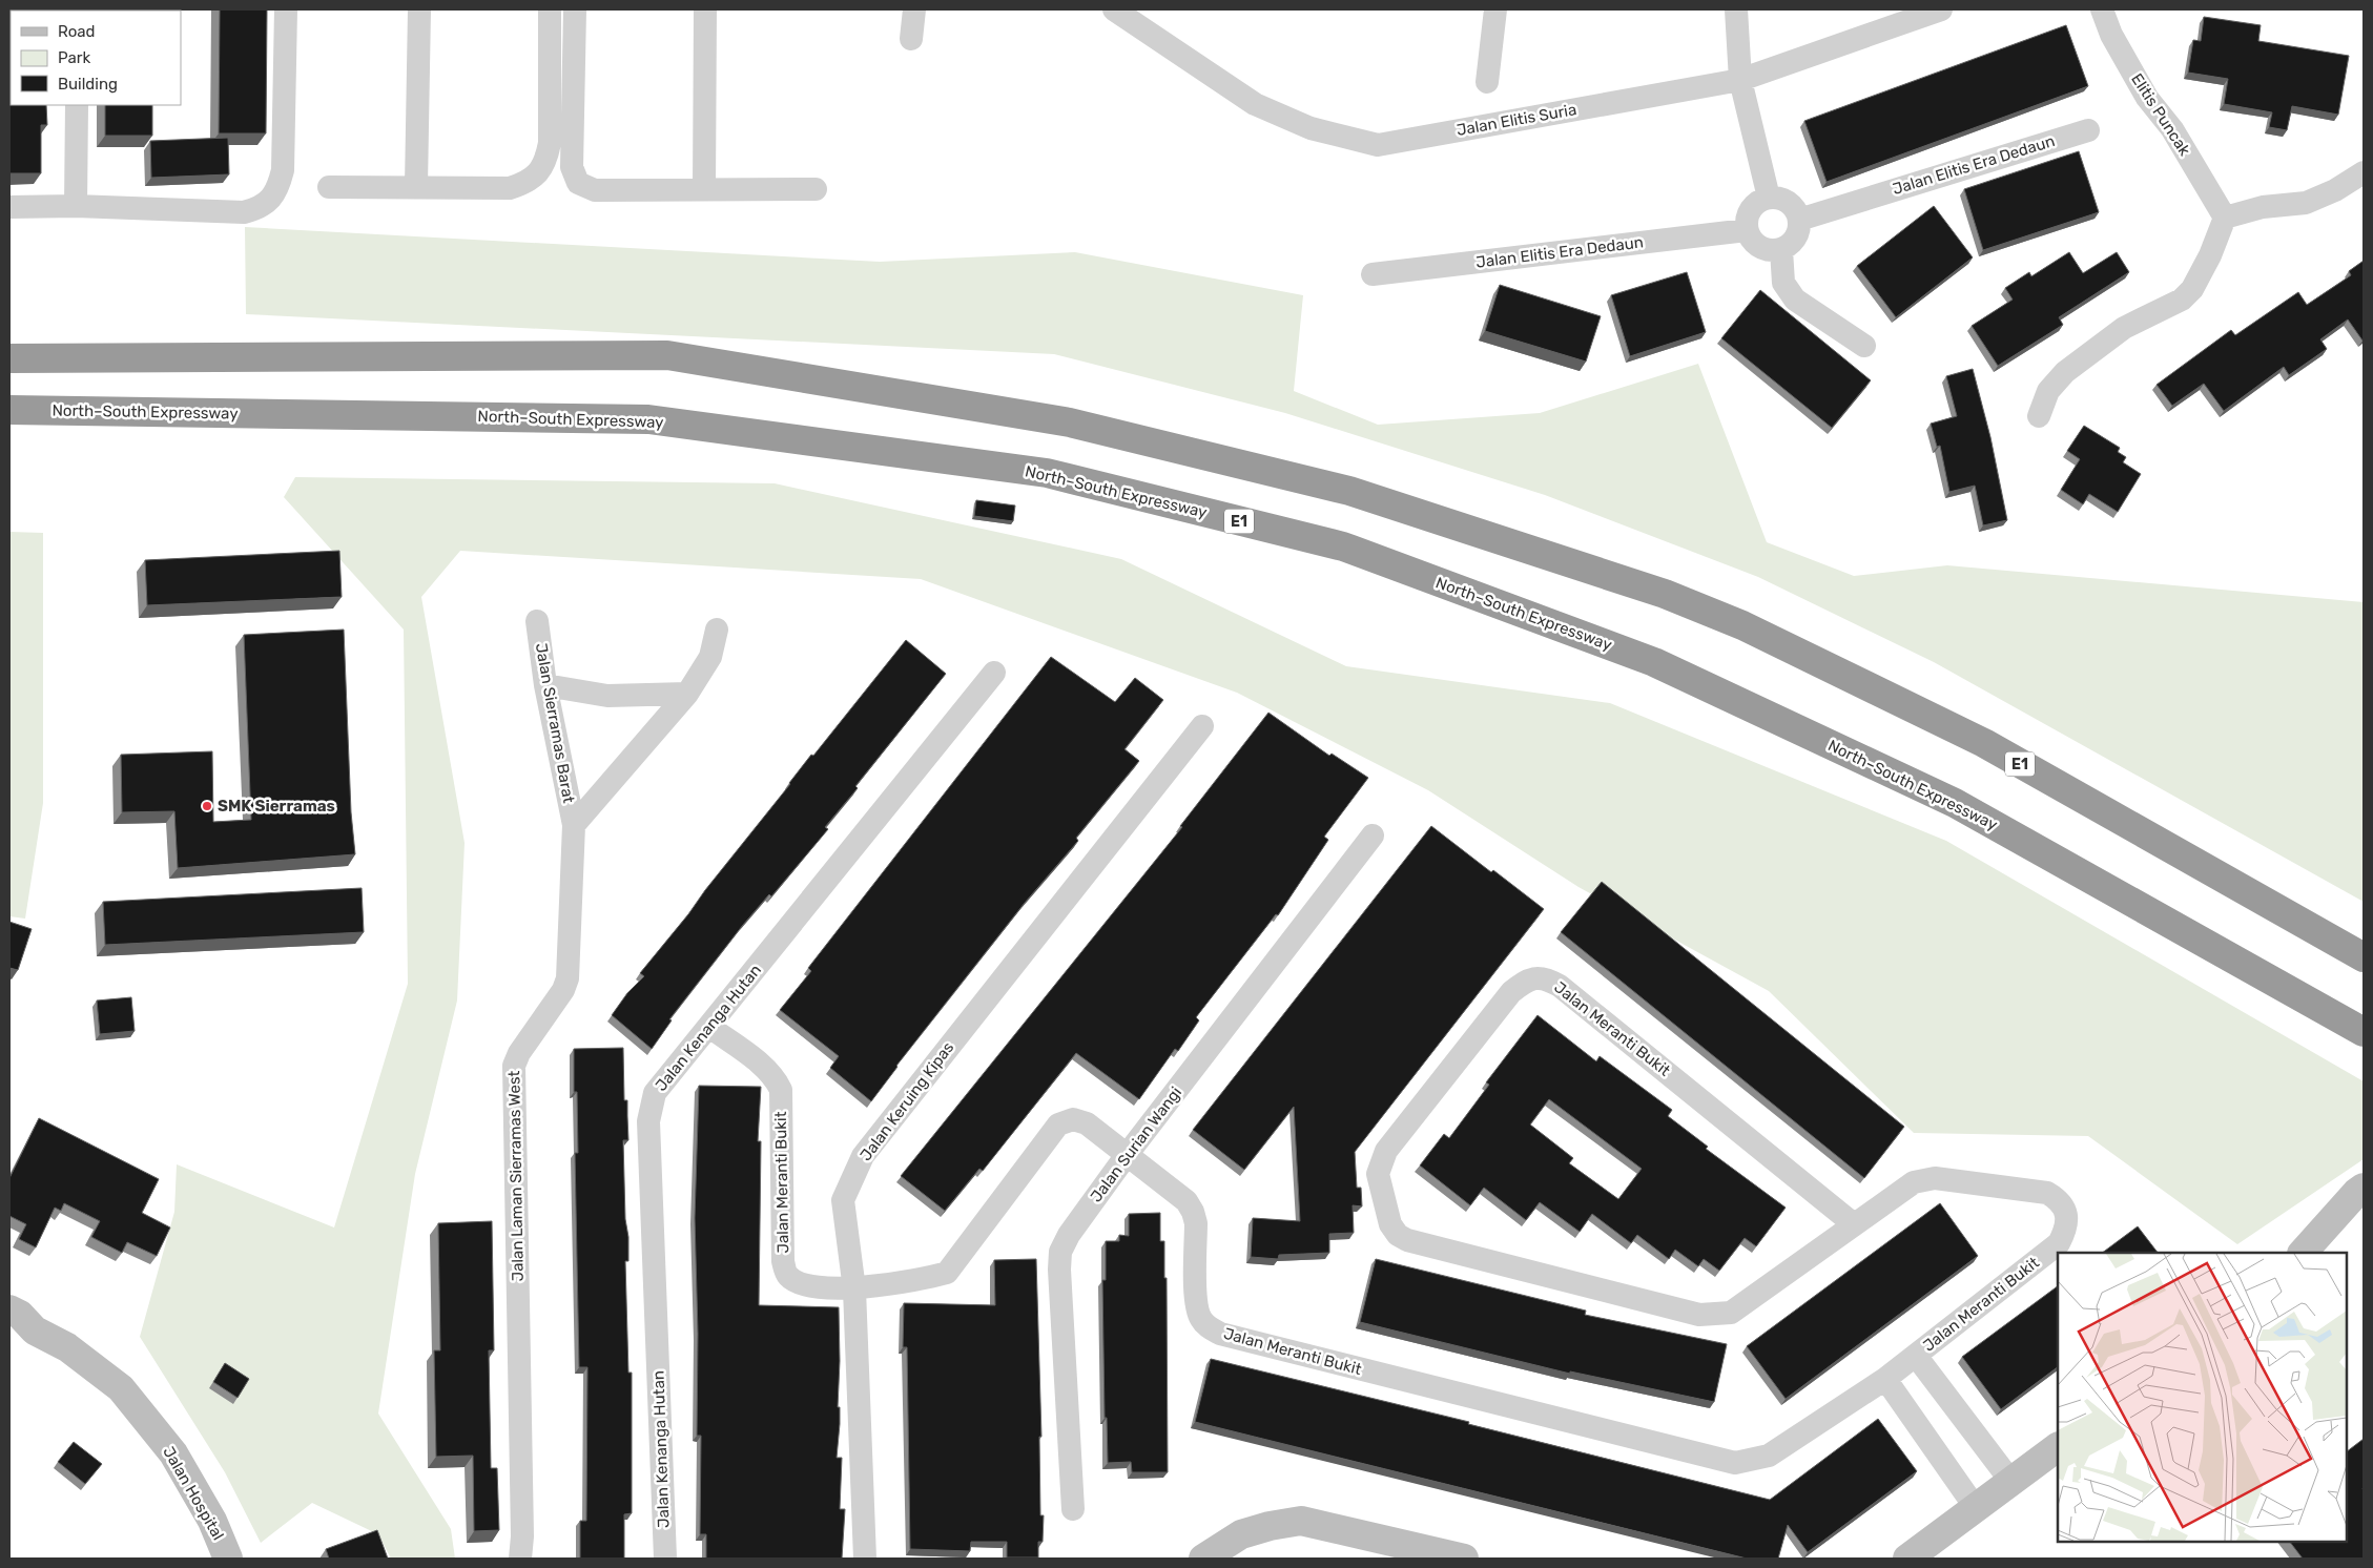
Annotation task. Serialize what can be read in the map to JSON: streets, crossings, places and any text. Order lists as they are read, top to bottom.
{
  "streets": {
    "highway": ["North–South Expressway", "E1"],
    "street": [
      "Elitis Puncak",
      "Jalan Elitis Suria",
      "Jalan Elitis Era Dedaun",
      "Jalan Sierramas Barat",
      "Jalan Kenanga Hutan",
      "Jalan Meranti Bukit",
      "Jalan Keruing Kipas",
      "Jalan Surian Wangi",
      "Jalan Laman Sierramas West",
      "Jalan Hospital"
    ]
  },
  "crossings": [
    ["Jalan Sierramas Barat", "Jalan Laman Sierramas West"],
    ["Jalan Kenanga Hutan", "Jalan Meranti Bukit"],
    ["Jalan Meranti Bukit", "Jalan Keruing Kipas"],
    ["Jalan Meranti Bukit", "Jalan Surian Wangi"]
  ],
  "places": ["SMK Sierramas"],
  "legend": ["Road", "Park", "Building"]
}
